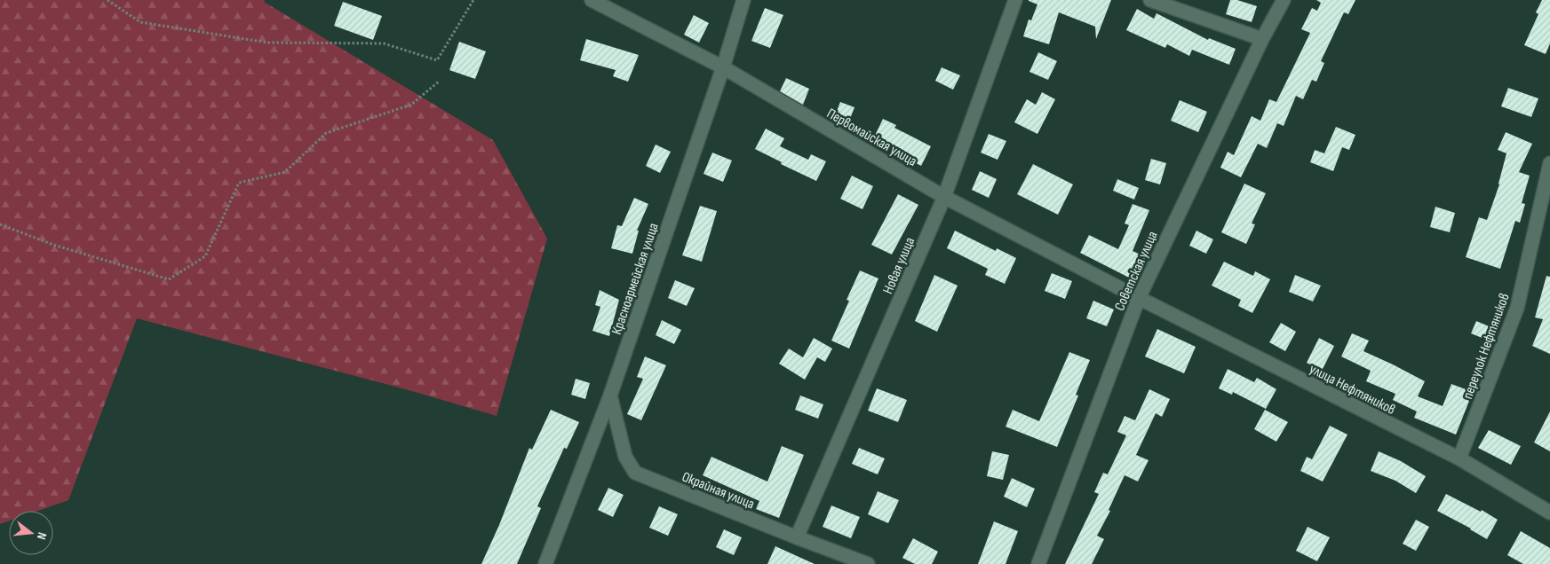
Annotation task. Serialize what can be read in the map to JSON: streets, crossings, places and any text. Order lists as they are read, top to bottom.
{
  "streets": {
    "street": [
      "Первомайская улица",
      "Новая улица",
      "Советская улица",
      "Красноармейская улица",
      "переулок Нефтяников",
      "улица Нефтяников",
      "Окрайная улица"
    ]
  },
  "crossings": [
    ["Первомайская улица", "Новая улица"],
    ["Первомайская улица", "Советская улица"],
    ["Первомайская улица", "Красноармейская улица"],
    ["Первомайская улица", "улица Нефтяников"],
    ["Новая улица", "Окрайная улица"],
    ["Советская улица", "улица Нефтяников"],
    ["Красноармейская улица", "Окрайная улица"],
    ["переулок Нефтяников", "улица Нефтяников"]
  ],
  "north": "right"
}
